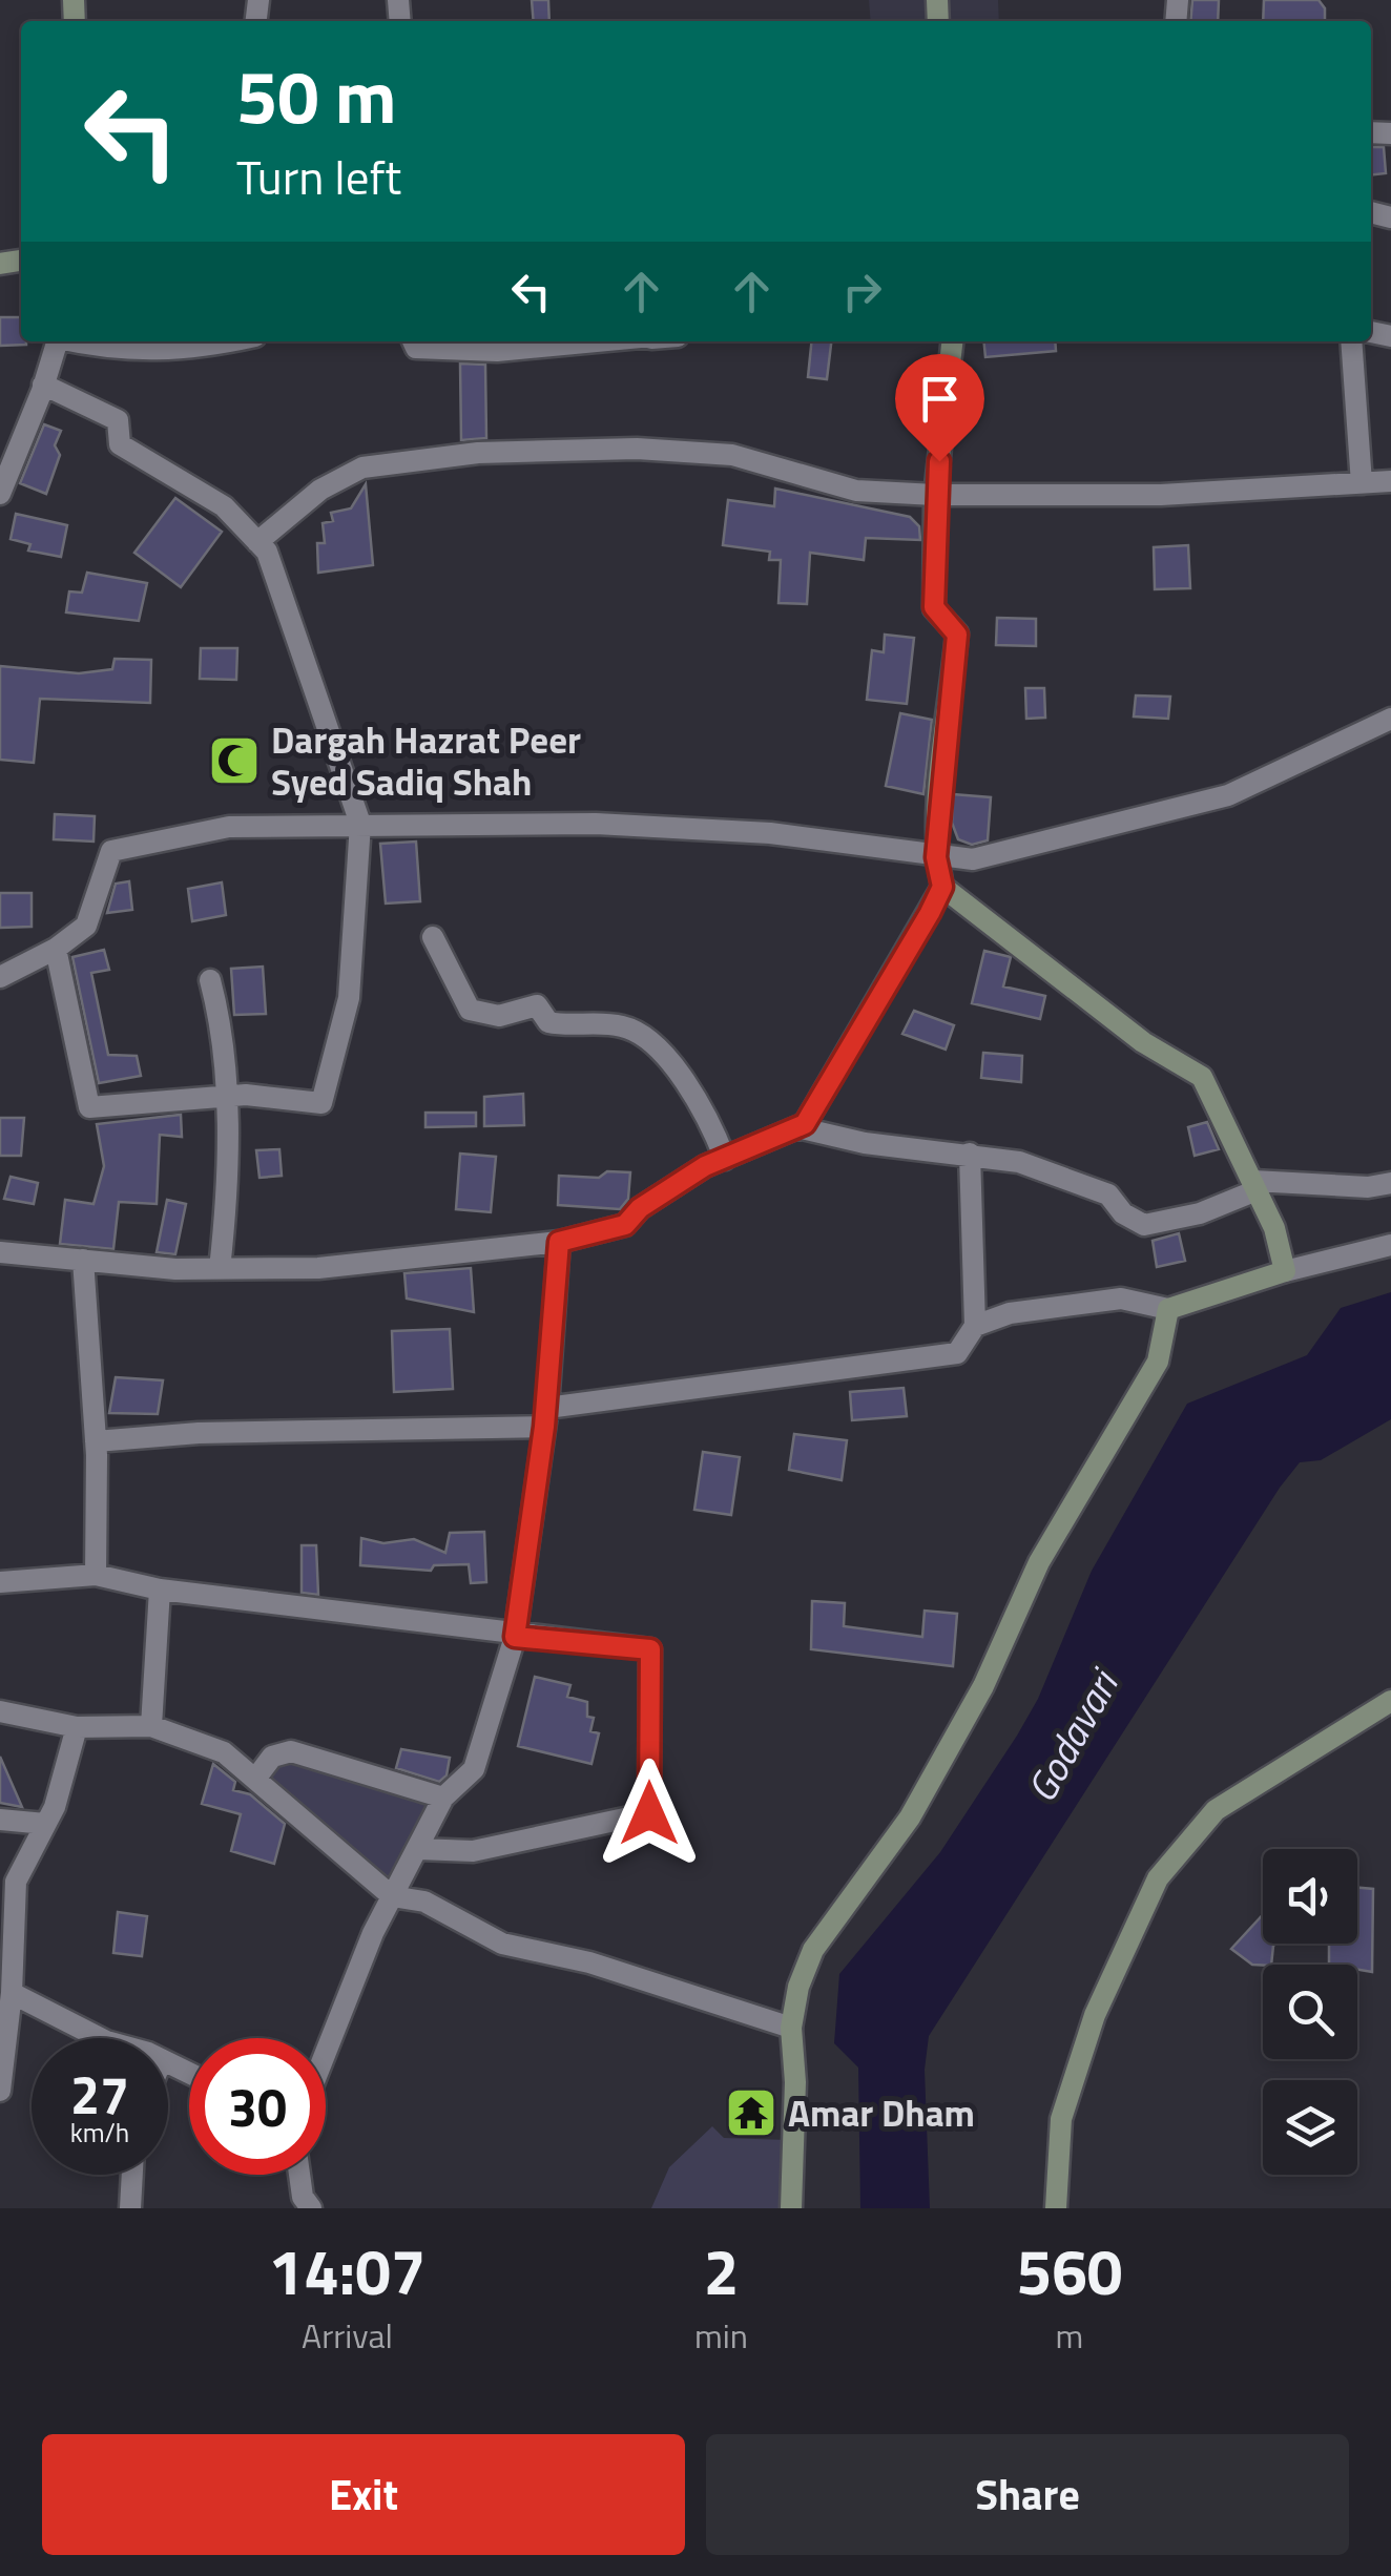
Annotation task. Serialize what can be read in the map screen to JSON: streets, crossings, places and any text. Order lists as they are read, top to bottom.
{
  "water": ["Godavari"],
  "places": {
    "mosque": ["Dargah Hazrat Peer Syed Sadiq Shah"],
    "temple": ["Amar Dham"]
  },
  "page": {
    "turn": ["50 m", "Turn left"],
    "speed": "27 km/h",
    "limit": "30",
    "eta": [
      "14:07",
      "Arrival",
      "2",
      "min",
      "560",
      "m"
    ],
    "buttons": ["Exit", "Share"]
  }
}
